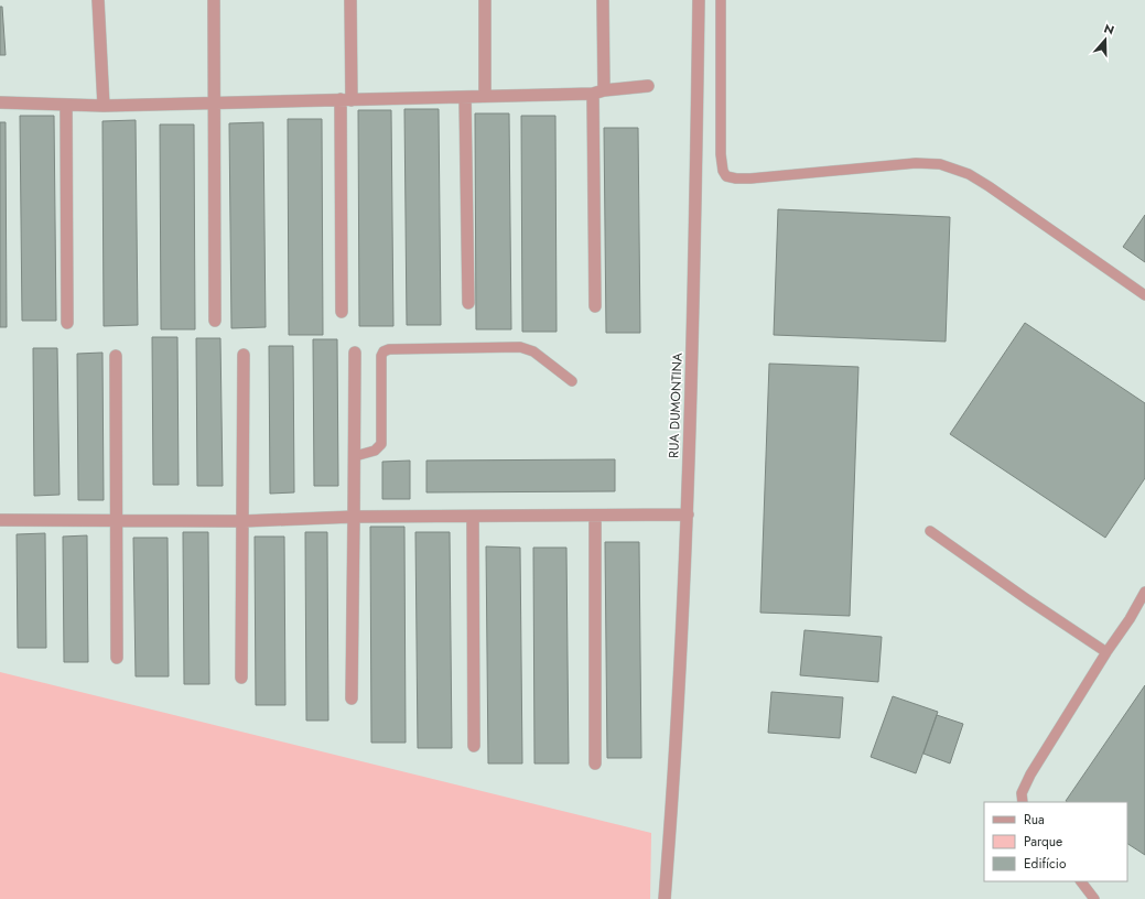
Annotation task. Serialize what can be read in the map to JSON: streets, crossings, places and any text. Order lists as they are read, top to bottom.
{
  "streets": {
    "street": ["RUA DUMONTINA"]
  },
  "legend": ["Rua", "Parque", "Edifício"],
  "north": "top"
}
